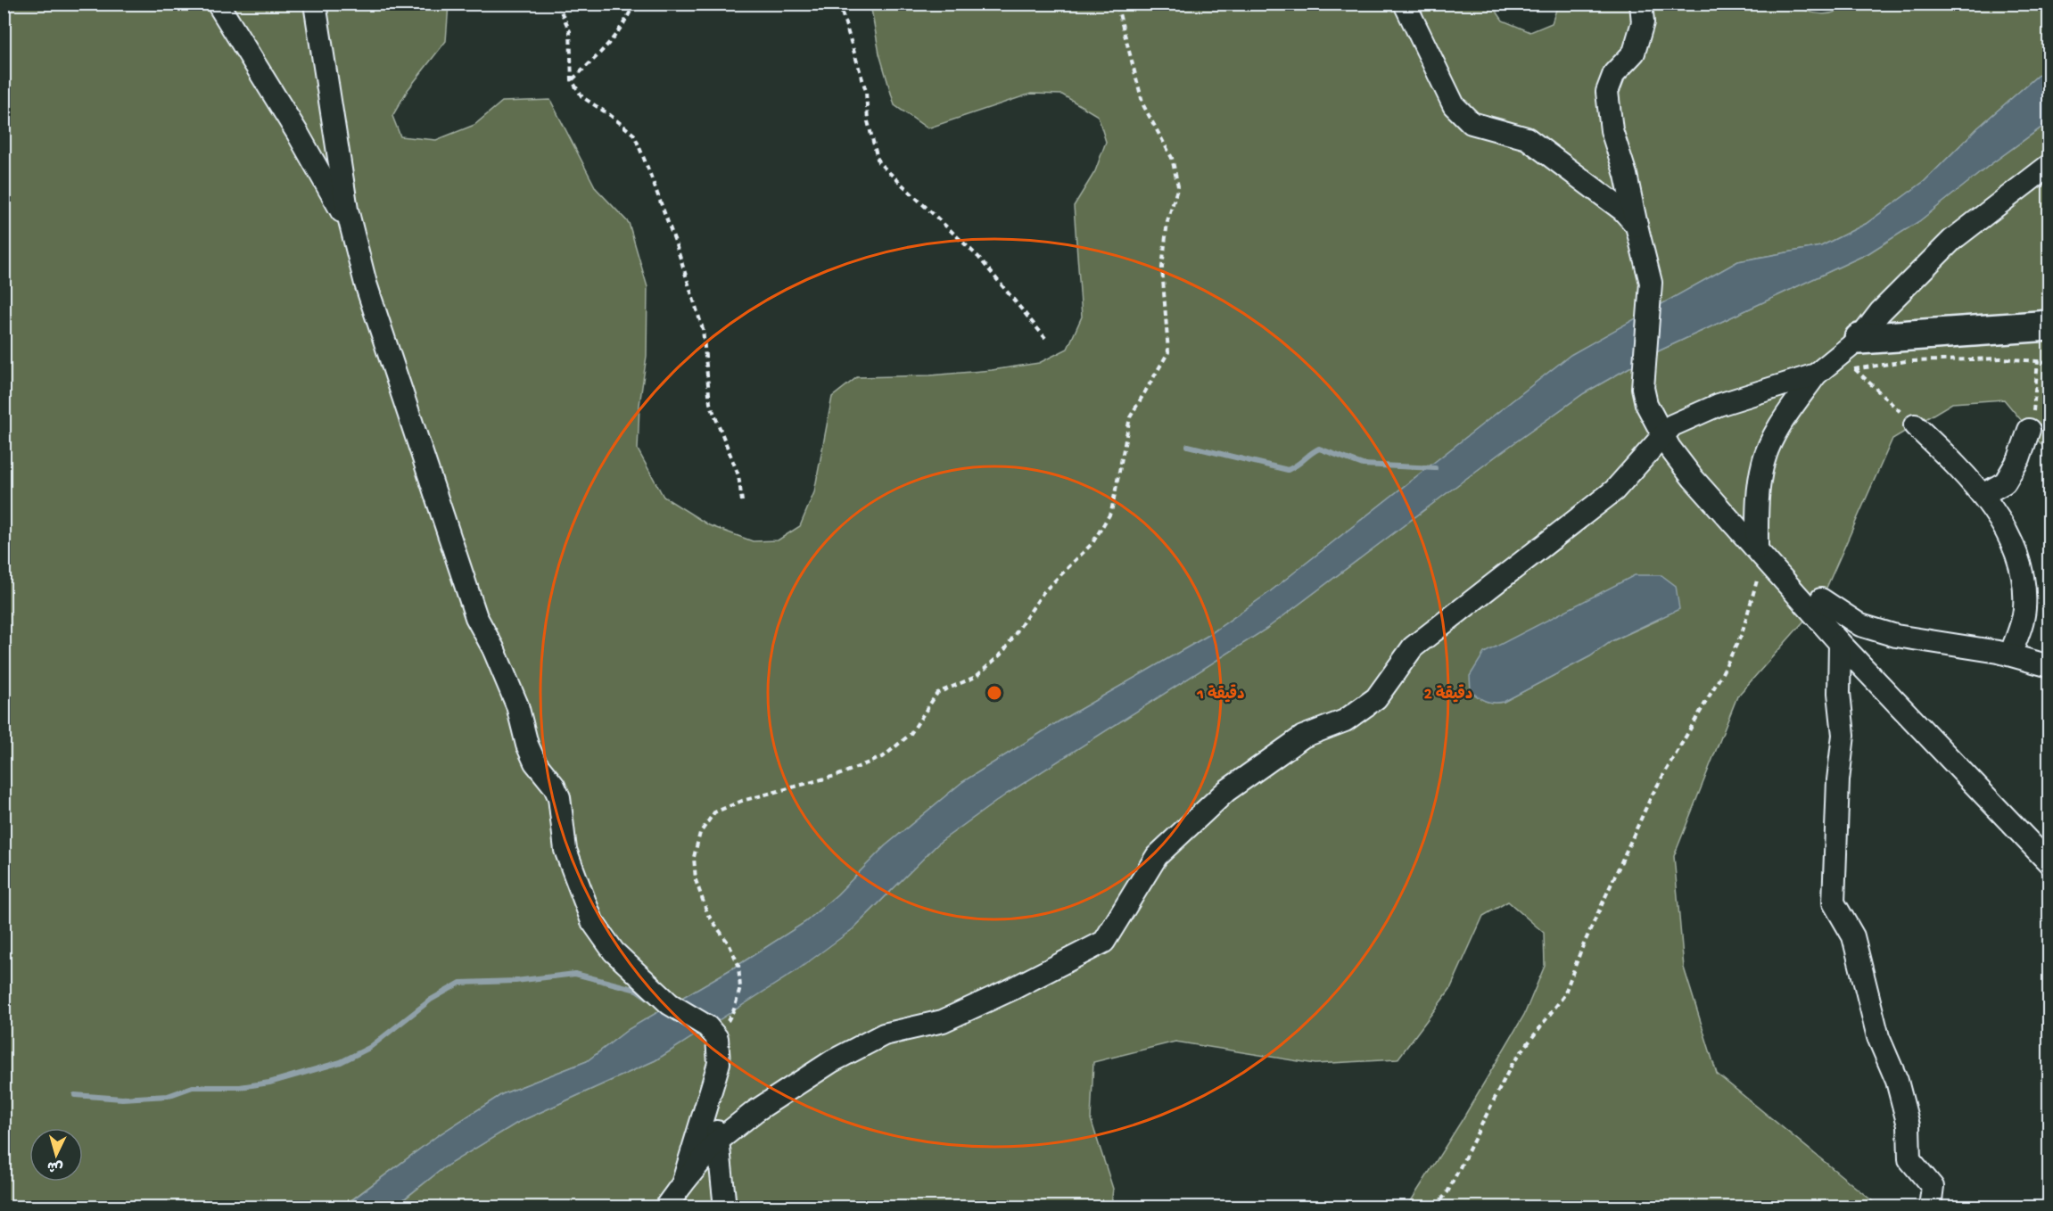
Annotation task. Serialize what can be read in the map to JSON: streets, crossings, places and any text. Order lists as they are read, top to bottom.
{
  "north": "bottom",
  "rings": ["1 دقيقة", "2 دقيقة"]
}
